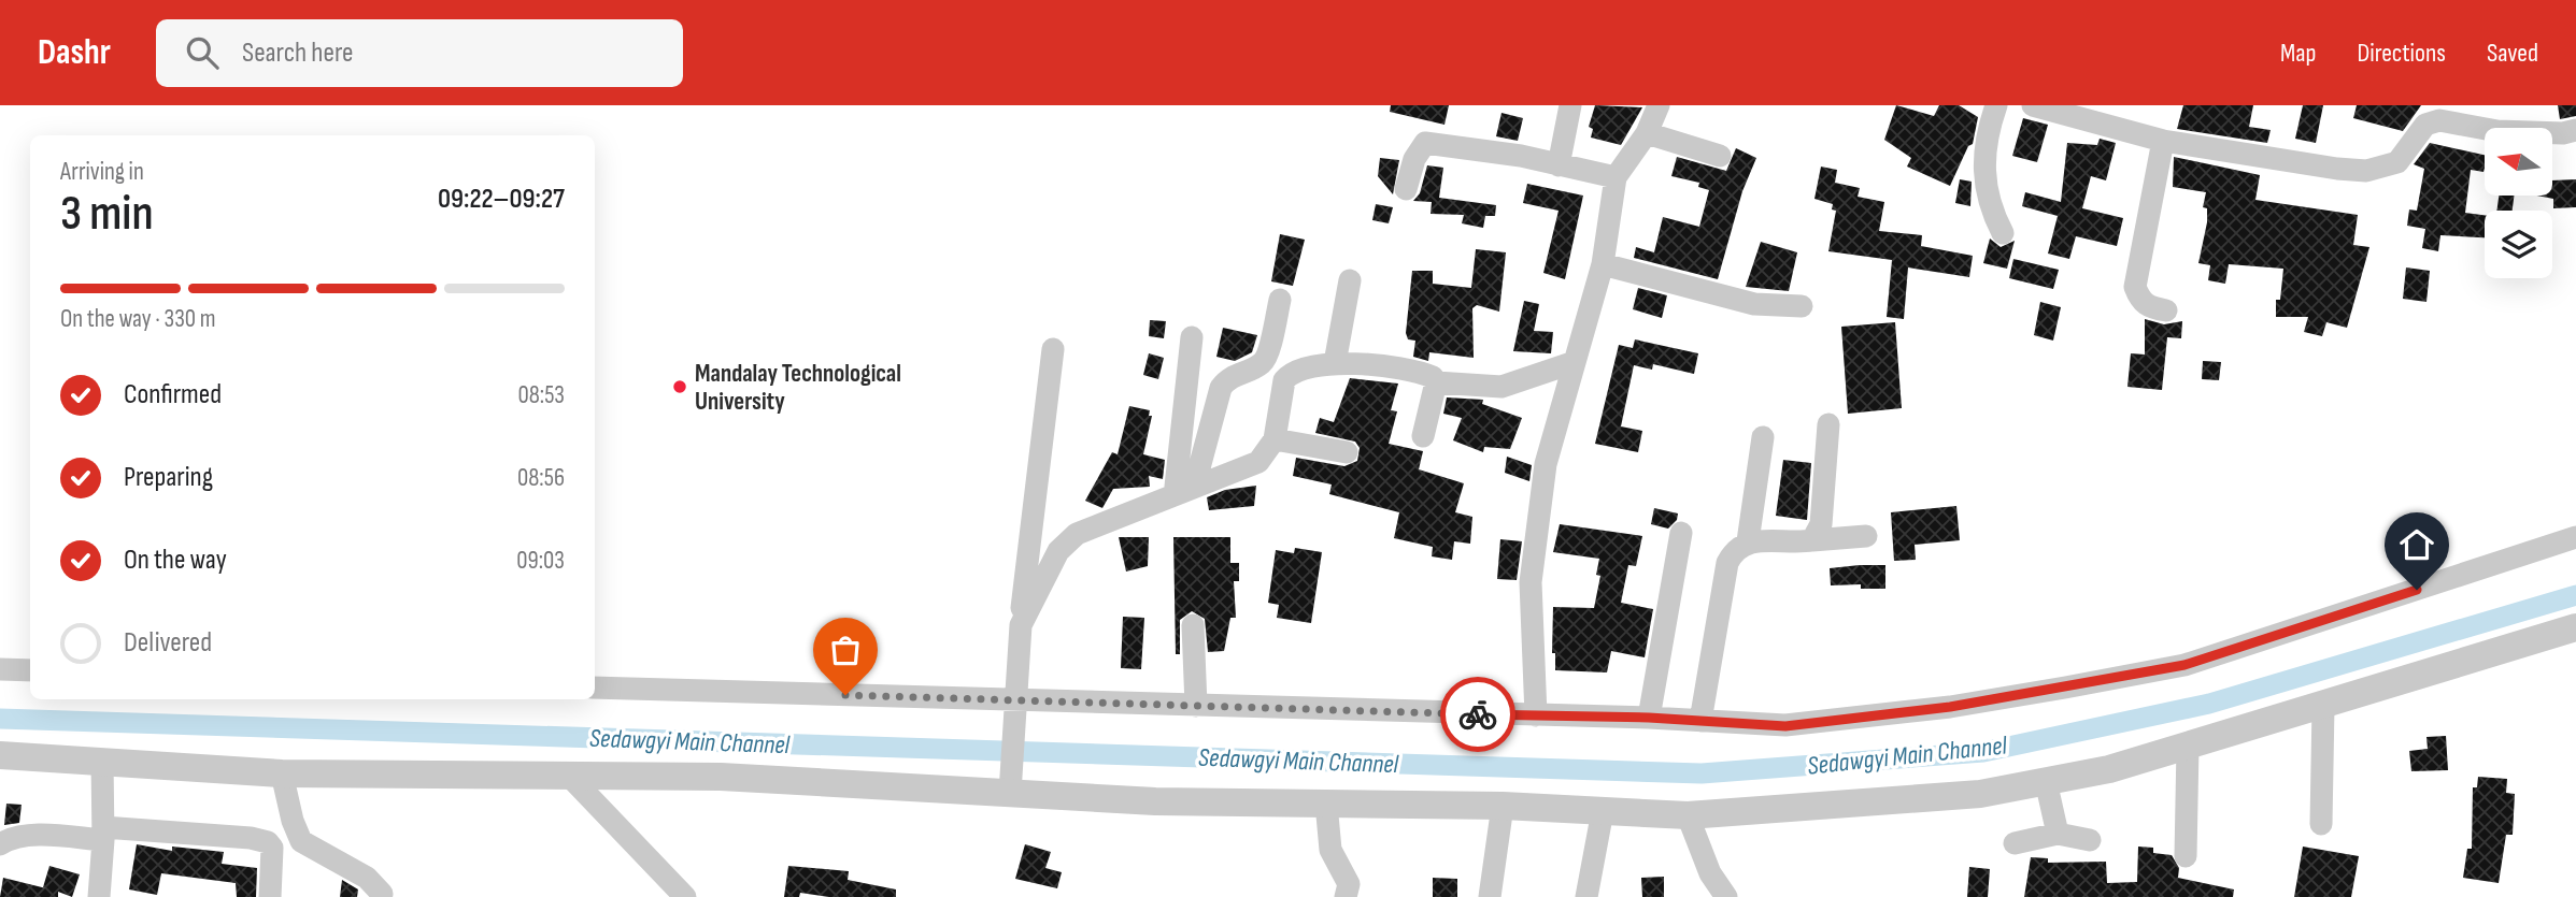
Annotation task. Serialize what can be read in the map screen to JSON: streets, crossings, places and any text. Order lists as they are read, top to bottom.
{
  "water": ["Sedawgyi Main Channel"],
  "places": ["Mandalay Technological University"],
  "north": "left",
  "page": {
    "header": "Dashr",
    "search": "Search here",
    "nav": ["Map", "Directions", "Saved"],
    "heading": ["3 min", "Arriving in", "09:22–09:27"],
    "bar": "On the way · 330 m",
    "list": [
      ["Confirmed", "08:53"],
      ["Preparing", "08:56"],
      ["On the way", "09:03"],
      "Delivered"
    ]
  }
}
